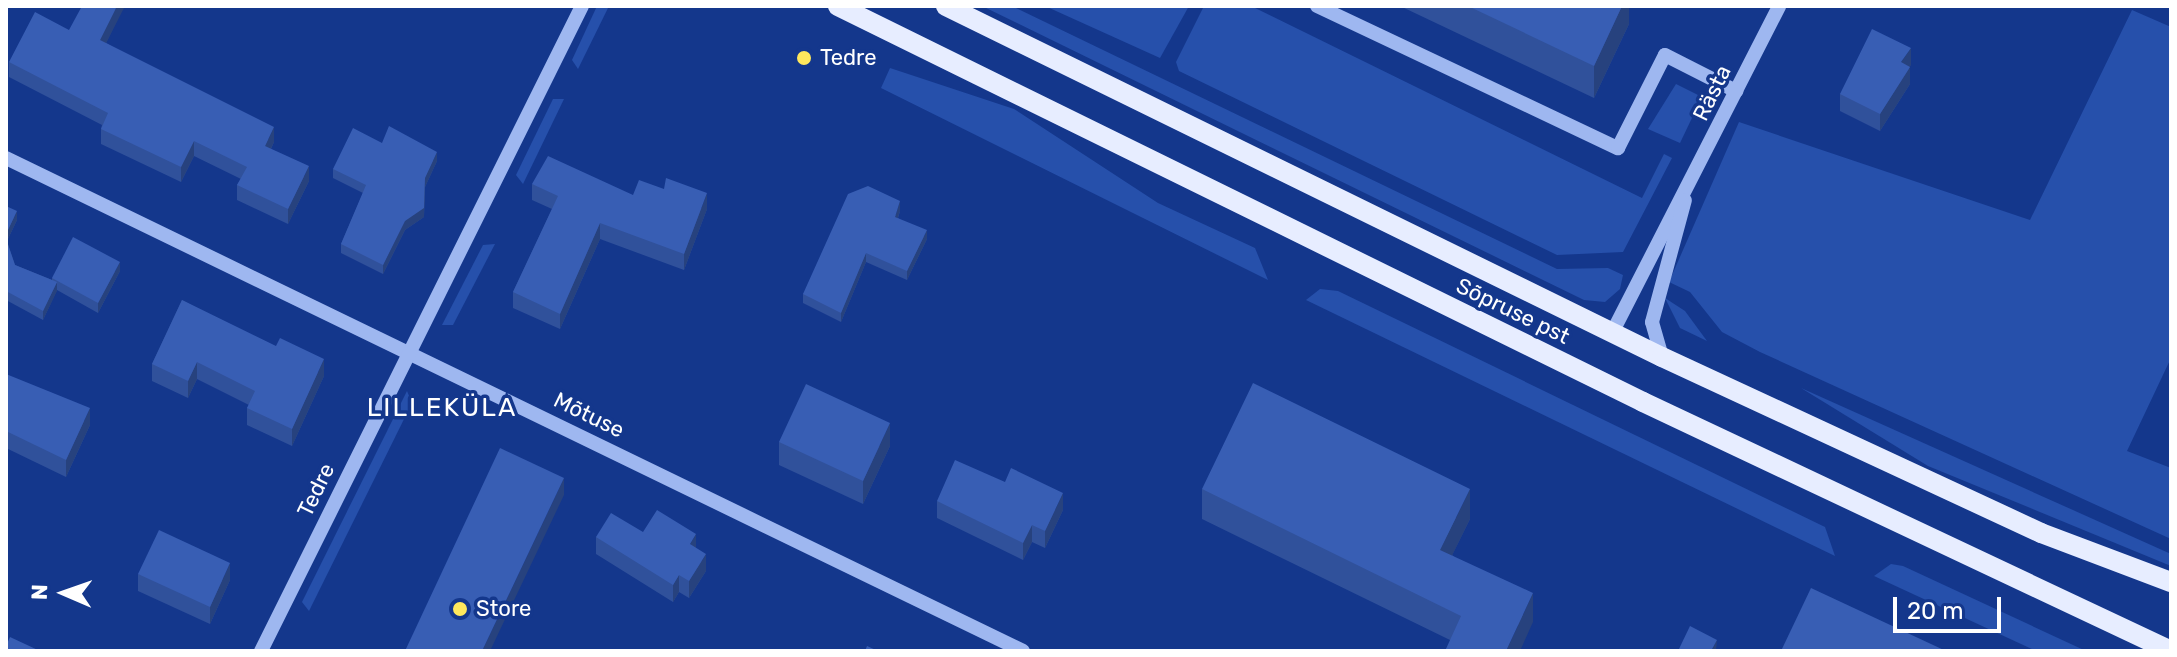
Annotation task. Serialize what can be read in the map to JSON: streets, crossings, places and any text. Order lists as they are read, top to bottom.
{
  "streets": {
    "main road": ["Sõpruse pst"],
    "street": ["Rästa", "Mõtuse", "Tedre"]
  },
  "crossings": [
    ["Rästa", "Sõpruse pst"],
    ["Mõtuse", "Tedre"]
  ],
  "districts": ["LILLEKÜLA"],
  "places": ["Tedre", "Store"],
  "scale_bar": "20 m",
  "north": "left"
}
